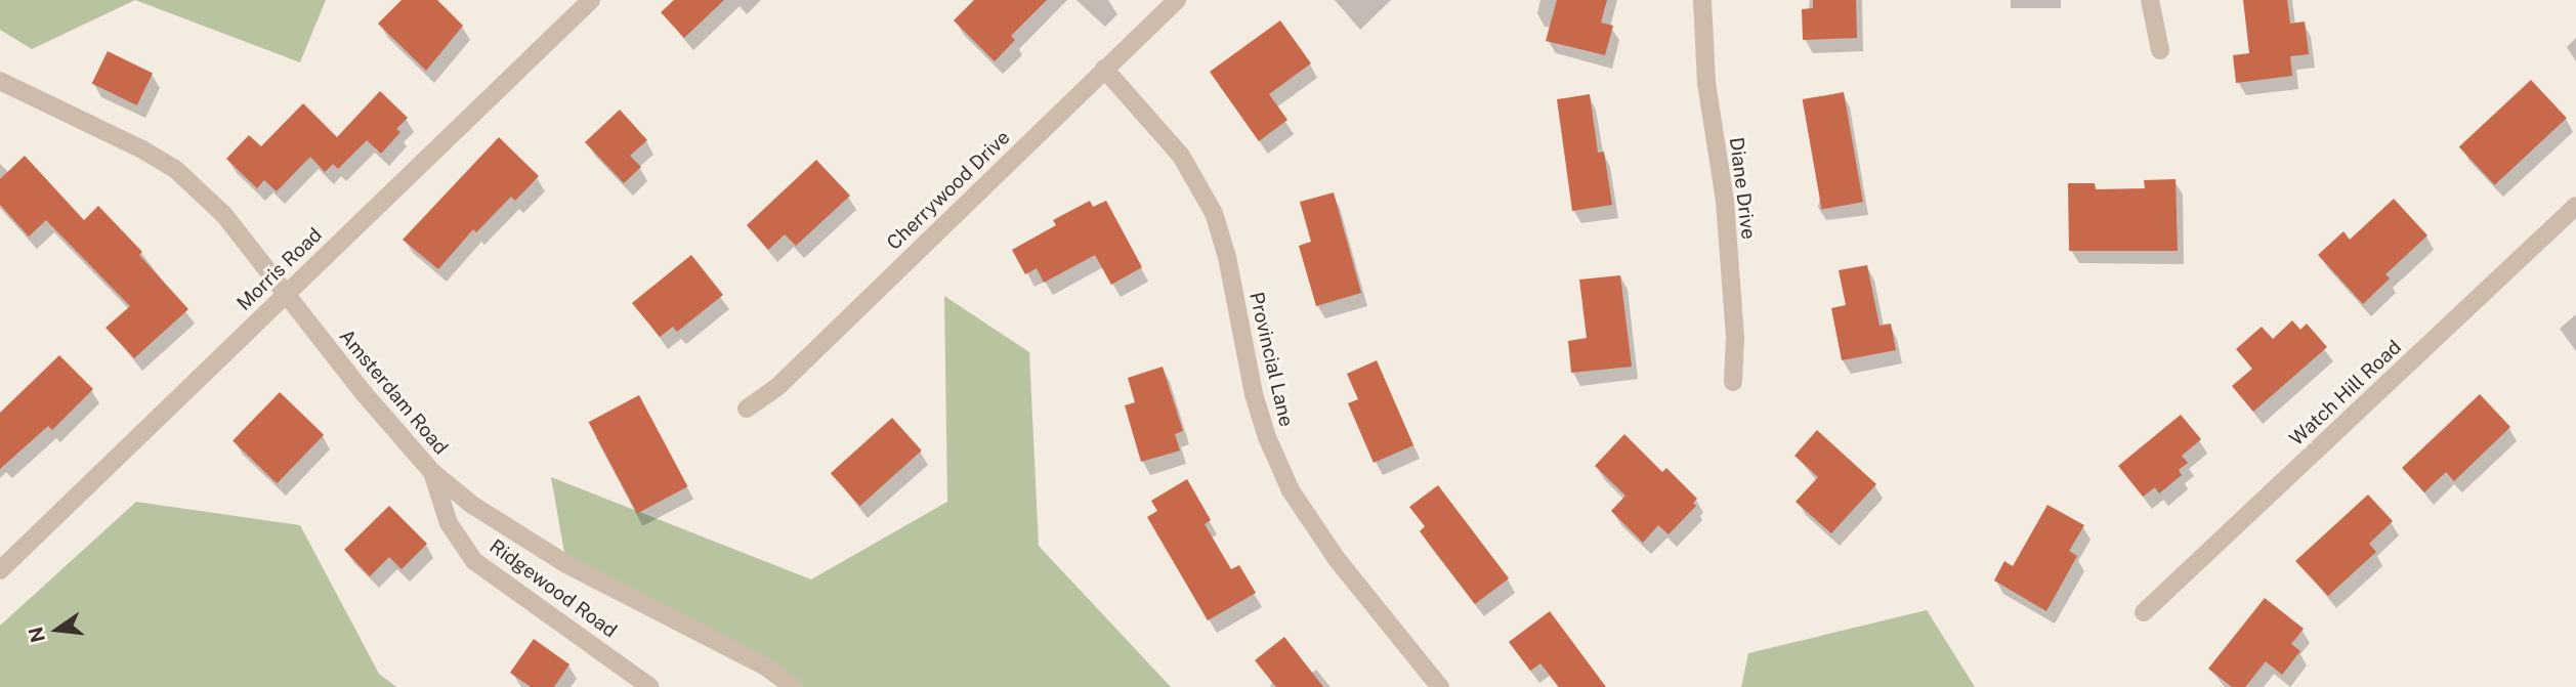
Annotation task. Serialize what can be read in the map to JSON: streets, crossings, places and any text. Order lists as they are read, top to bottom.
{
  "streets": {
    "street": [
      "Diane Drive",
      "Cherrywood Drive",
      "Morris Road",
      "Provincial Lane",
      "Amsterdam Road",
      "Watch Hill Road",
      "Ridgewood Road"
    ]
  },
  "crossings": [
    ["Cherrywood Drive", "Provincial Lane"],
    ["Morris Road", "Amsterdam Road"],
    ["Amsterdam Road", "Ridgewood Road"]
  ],
  "north": "left"
}
